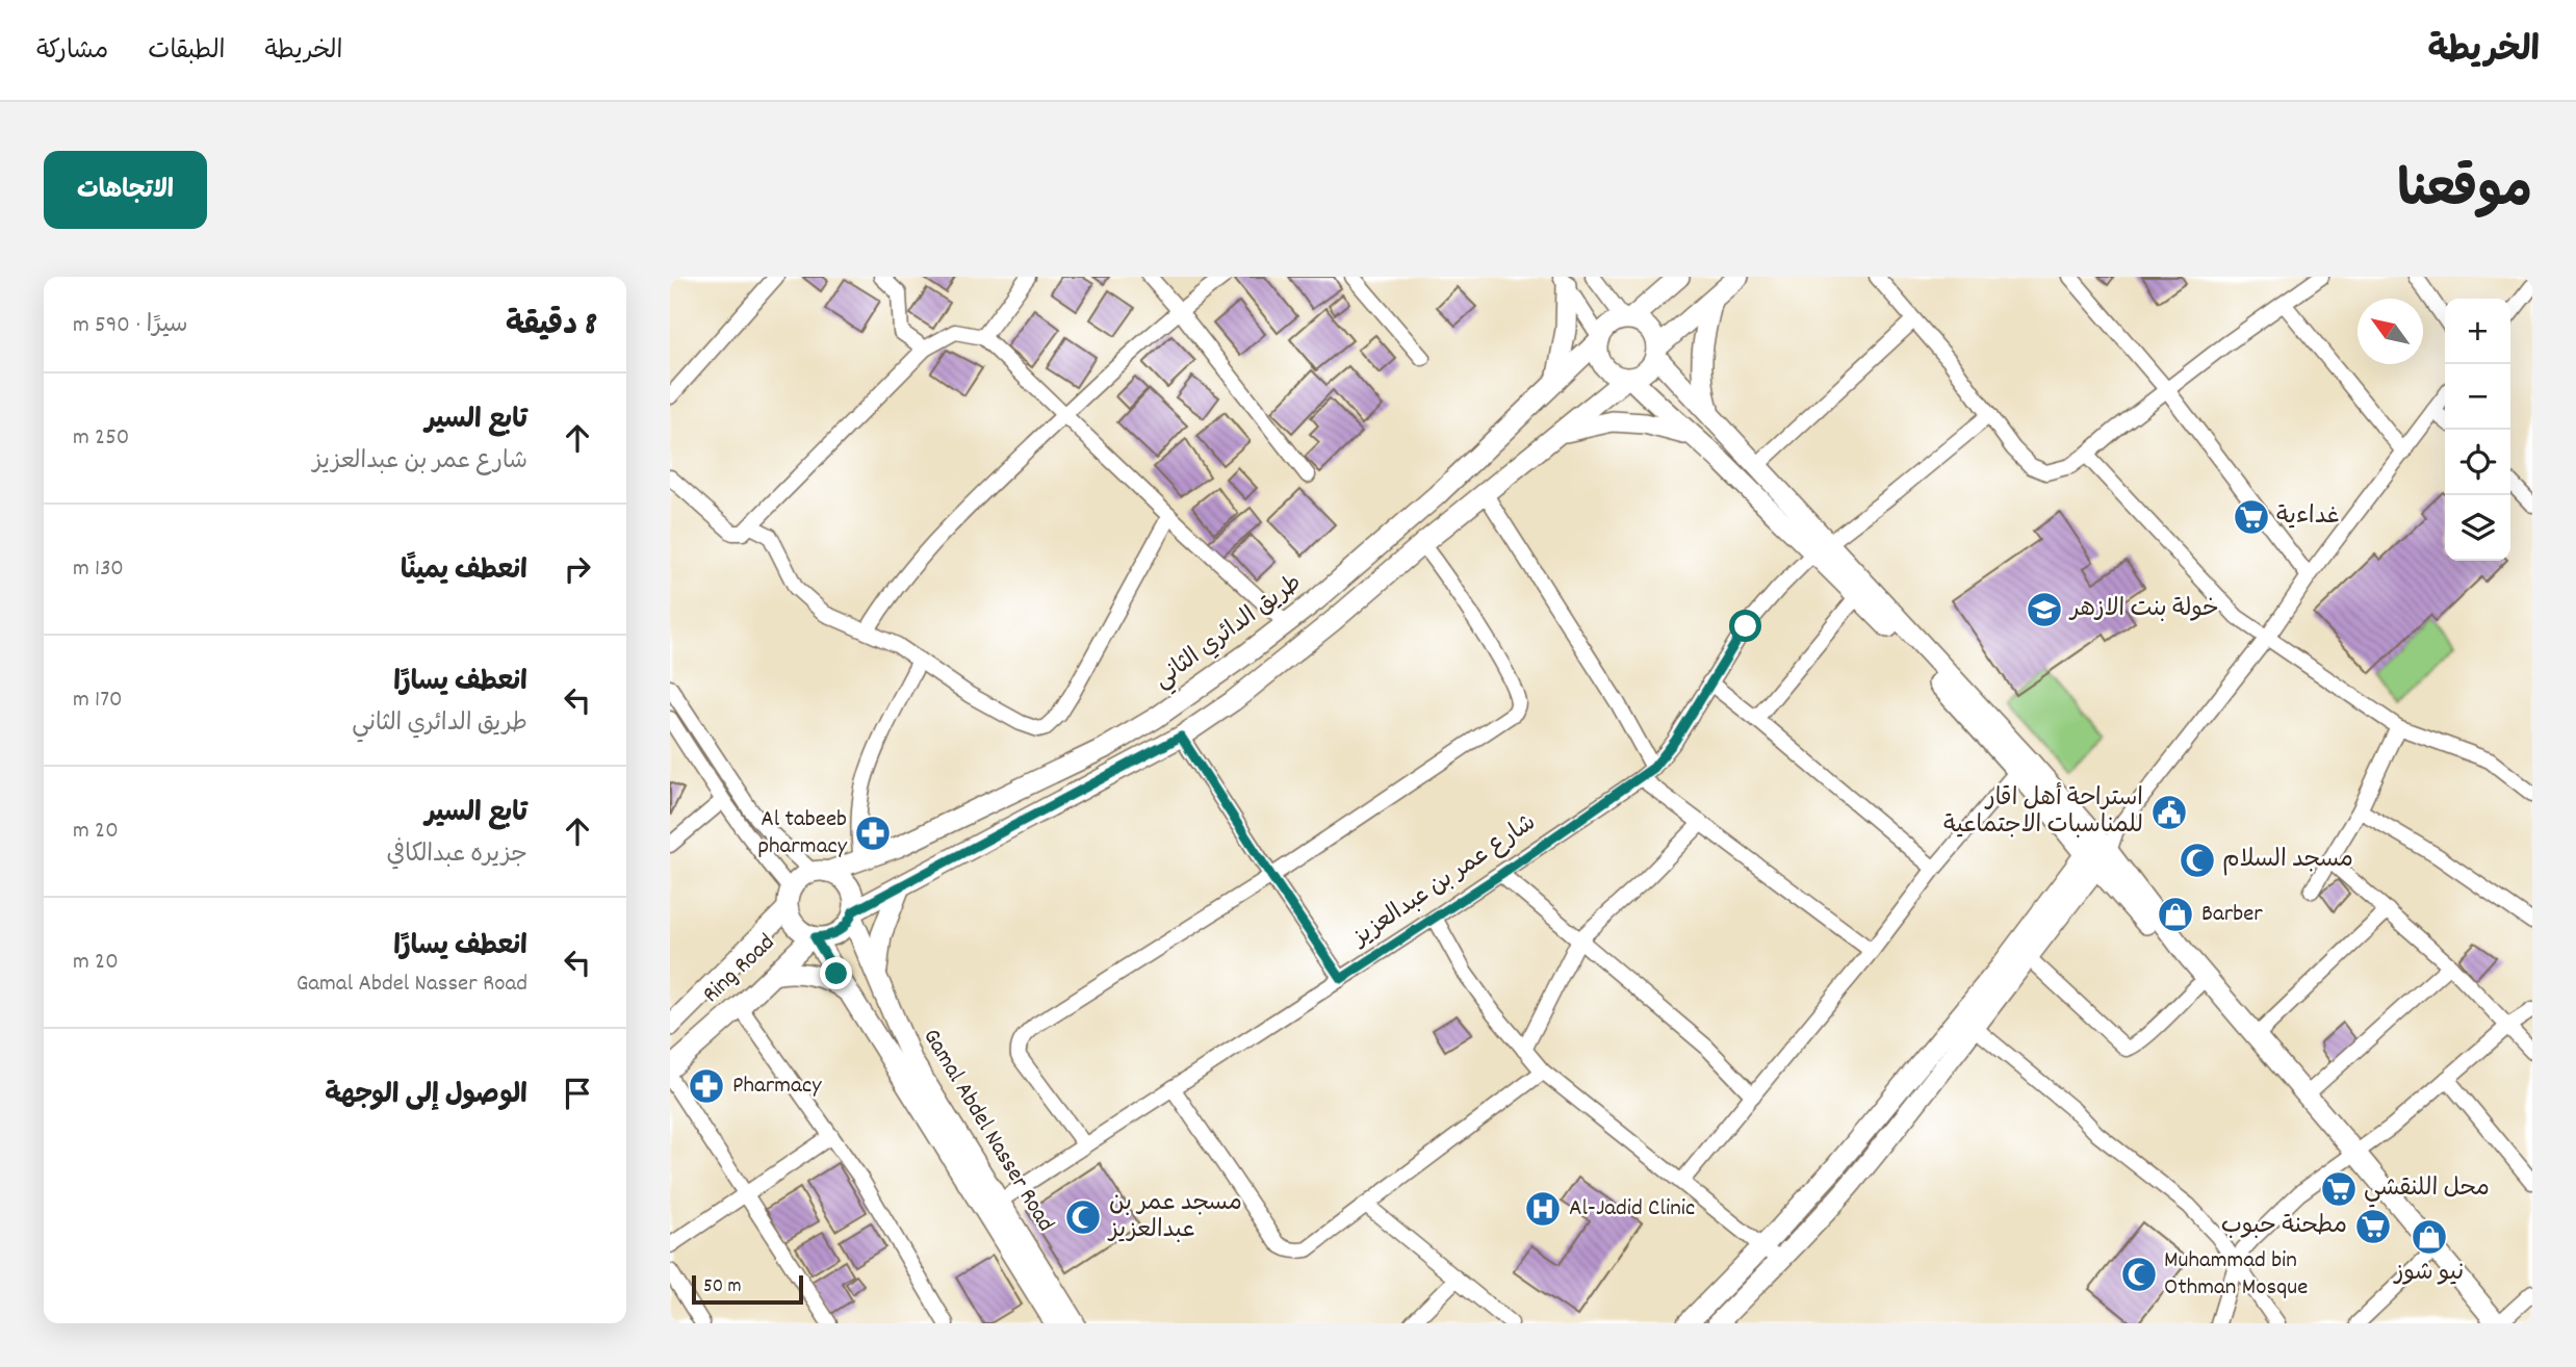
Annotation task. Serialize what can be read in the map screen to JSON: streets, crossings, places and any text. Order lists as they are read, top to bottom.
{
  "streets": {
    "main road": ["طريق الدائري الثاني", "Ring Road", "Gamal Abdel Nasser Road"],
    "street": ["شارع عمر بن عبدالعزيز"]
  },
  "crossings": [
    ["طريق الدائري الثاني", "Ring Road"],
    ["طريق الدائري الثاني", "Gamal Abdel Nasser Road"],
    ["شارع عمر بن عبدالعزيز", "Gamal Abdel Nasser Road"],
    ["Ring Road", "Gamal Abdel Nasser Road"]
  ],
  "places": {
    "supermarket": ["غداءية", "محل اللنقشي", "مطحنة حبوب"],
    "school or university": ["خولة بنت الازهر"],
    "public building": ["استراحة أهل اقار للمناسبات الاجتماعية"],
    "pharmacy": ["Al tabeeb pharmacy", "Pharmacy"],
    "mosque": ["مسجد السلام", "مسجد عمر بن عبدالعزيز", "Muhammad bin Othman Mosque"],
    "shop": ["Barber", "نيو شوز"],
    "hospital": ["Al-Jadid Clinic"]
  },
  "scale_bar": "50 m",
  "north": "top left",
  "page": {
    "header": "الخريطة",
    "nav": ["الخريطة", "الطبقات", "مشاركة"],
    "title": "موقعنا",
    "buttons": "الاتجاهات",
    "heading": ["8 دقيقة", "سيرًا · 590 m"],
    "map_buttons": ["+", "−"],
    "list": [
      ["تابع السير", "شارع عمر بن عبدالعزيز", "250 m"],
      ["انعطف يمينًا", "130 m"],
      ["انعطف يسارًا", "طريق الدائري الثاني", "170 m"],
      ["تابع السير", "جزيره عبدالكافي", "20 m"],
      ["انعطف يسارًا", "Gamal Abdel Nasser Road", "20 m"],
      "الوصول إلى الوجهة"
    ],
    "scale": "50 m"
  }
}
